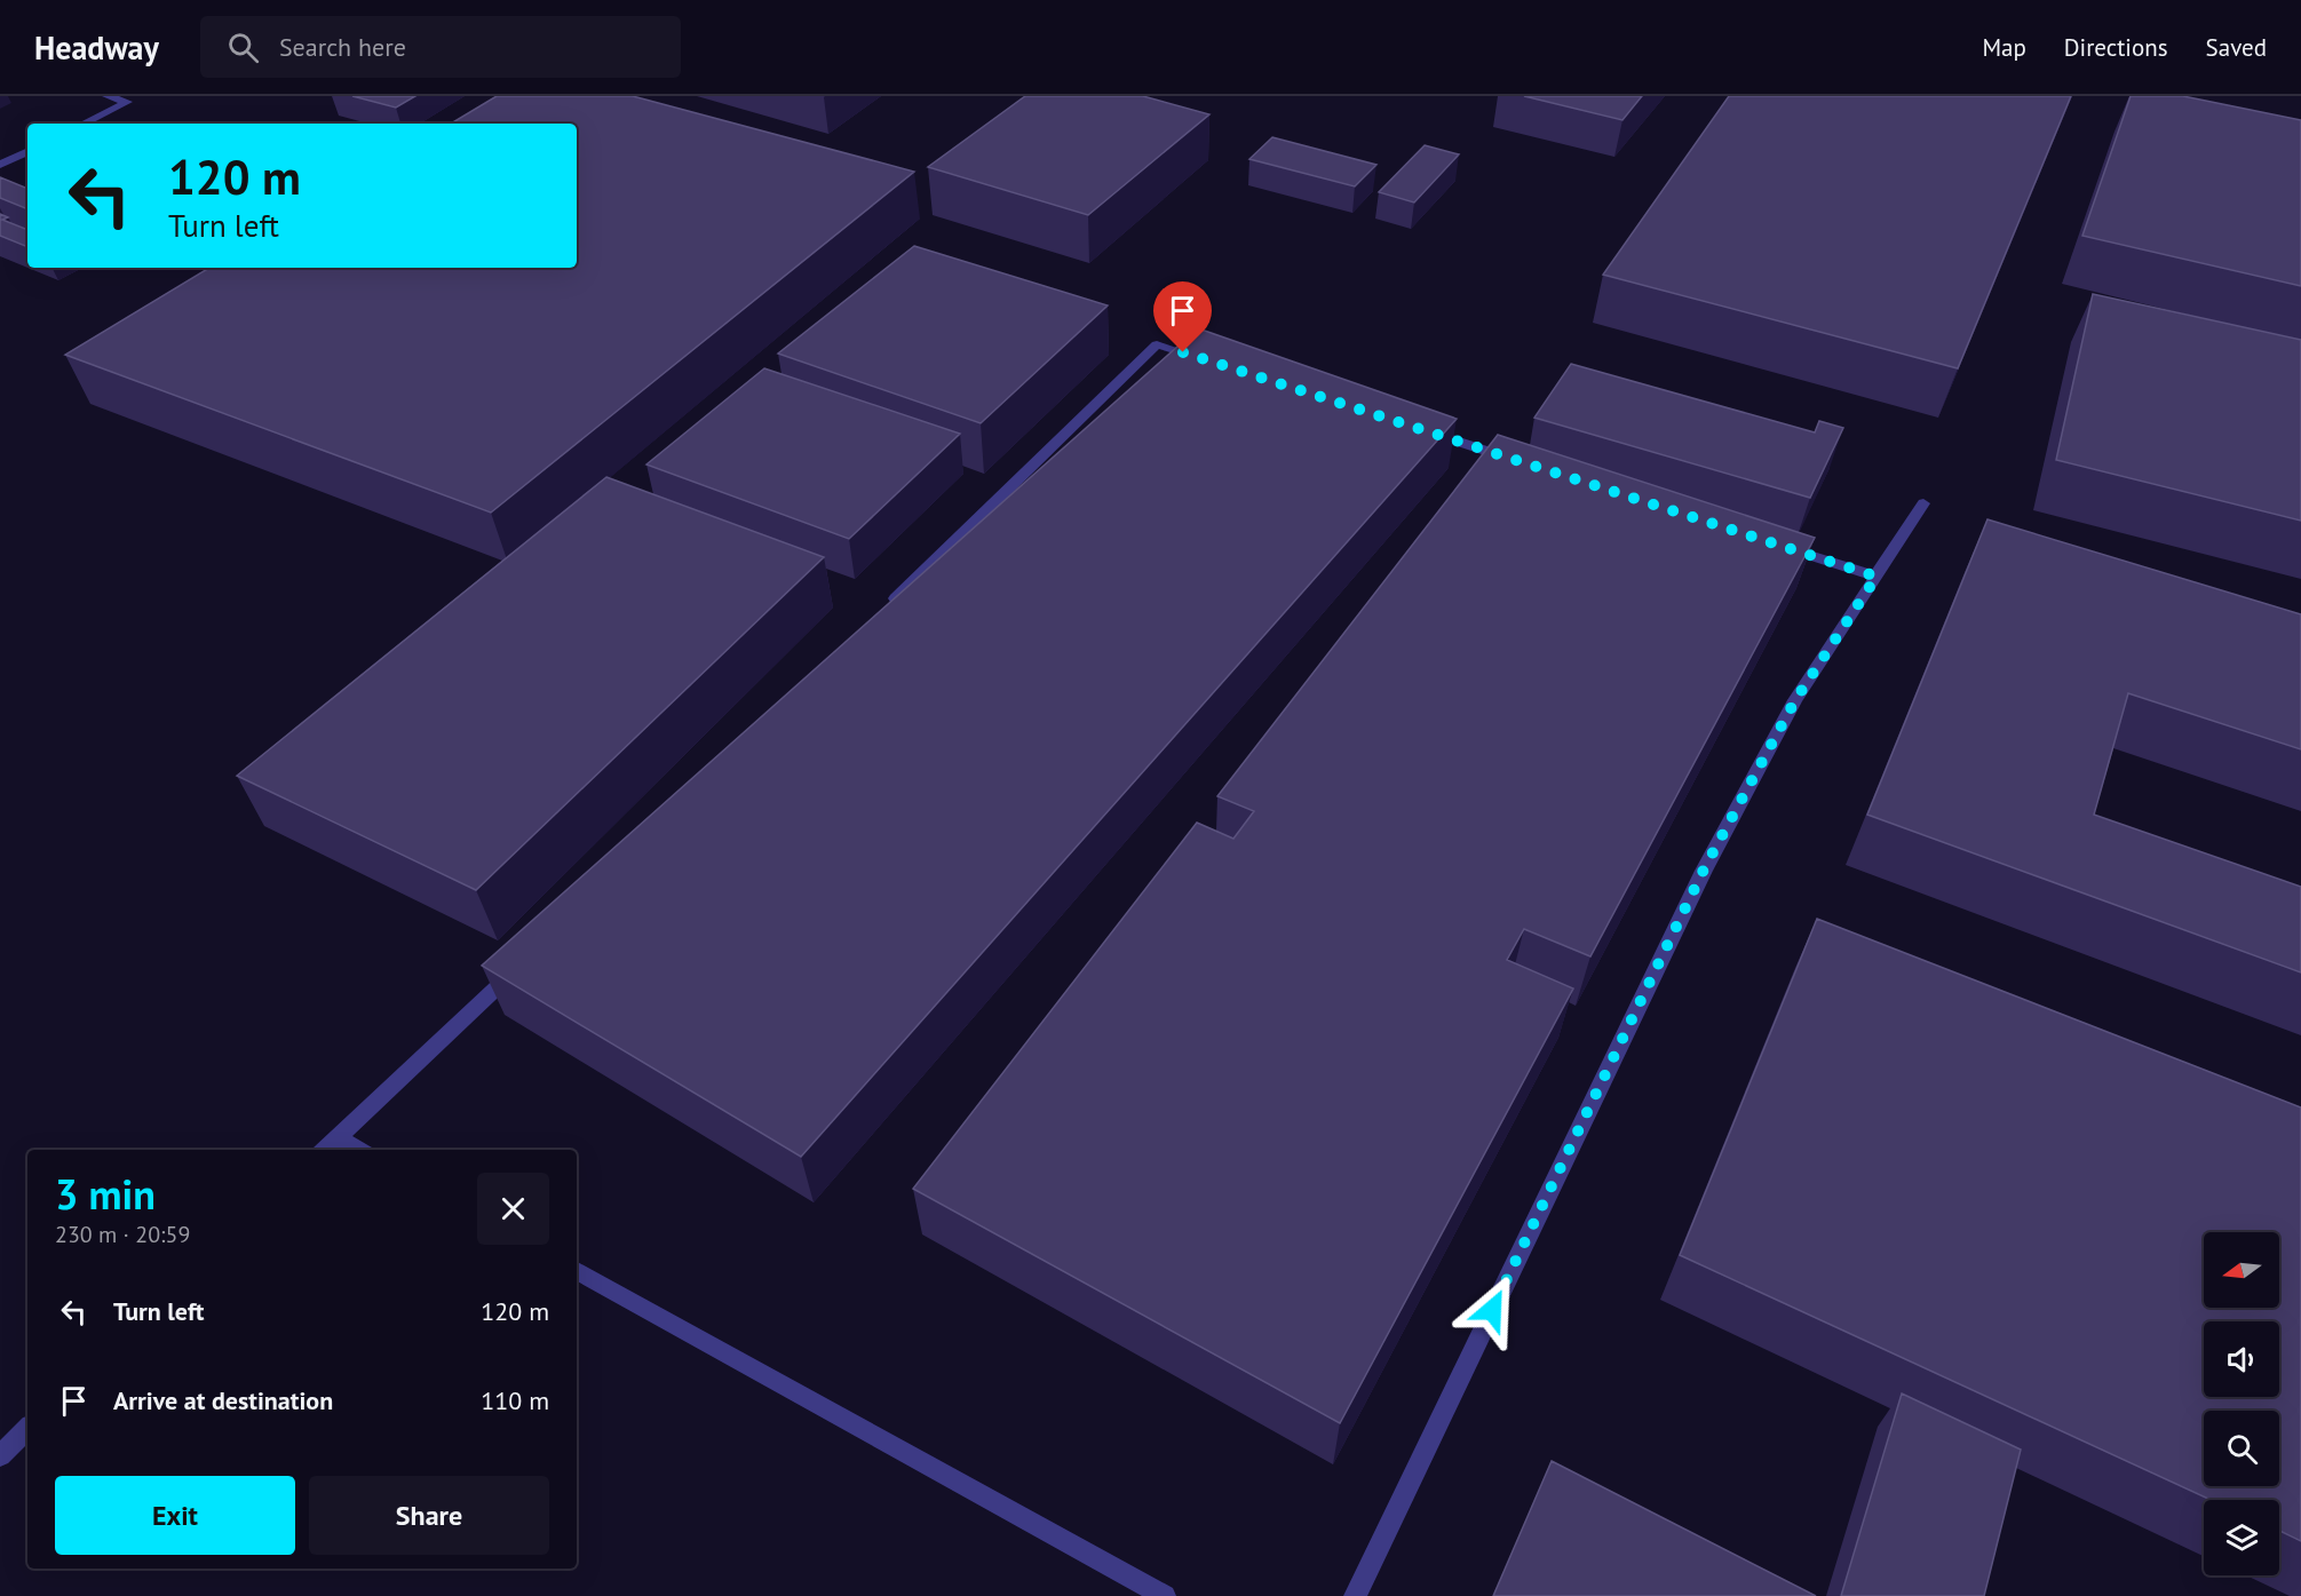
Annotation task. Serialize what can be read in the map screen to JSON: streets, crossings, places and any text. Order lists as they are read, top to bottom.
{
  "north": "left",
  "page": {
    "header": "Headway",
    "search": "Search here",
    "nav": ["Map", "Directions", "Saved"],
    "turn": ["120 m", "Turn left"],
    "heading": ["3 min", "230 m · 20:59"],
    "list": [
      {
        "name": "Turn left",
        "value": "120 m"
      },
      {
        "name": "Arrive at destination",
        "value": "110 m"
      }
    ],
    "buttons": ["Exit", "Share"]
  }
}
